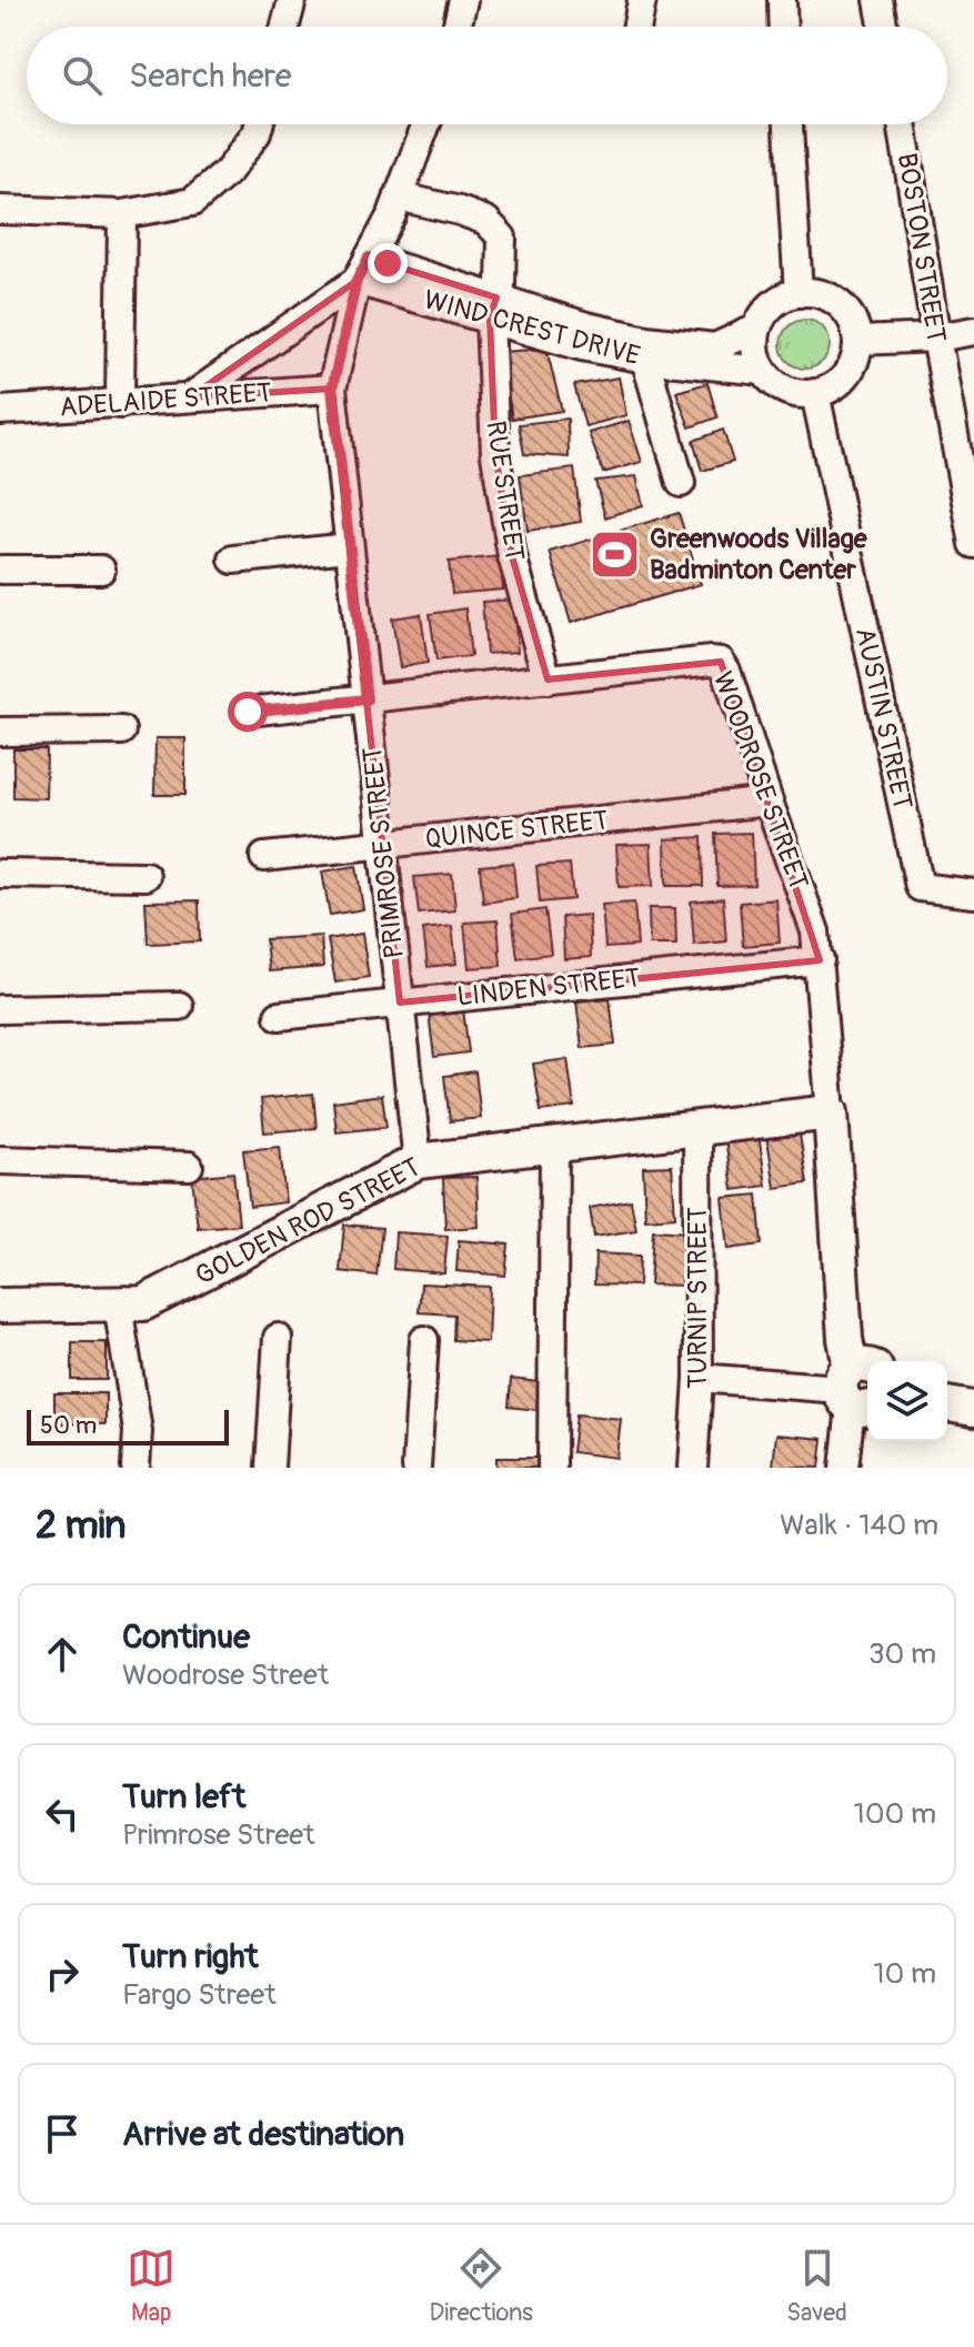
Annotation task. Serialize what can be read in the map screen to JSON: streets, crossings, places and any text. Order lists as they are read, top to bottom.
{
  "streets": {
    "street": [
      "BOSTON STREET",
      "WIND CREST DRIVE",
      "ADELAIDE STREET",
      "RUE STREET",
      "AUSTIN STREET",
      "WOODROSE STREET",
      "QUINCE STREET",
      "PRIMROSE STREET",
      "LINDEN STREET",
      "GOLDEN ROD STREET",
      "TURNIP STREET"
    ]
  },
  "crossings": [
    ["WIND CREST DRIVE", "RUE STREET"],
    ["WIND CREST DRIVE", "AUSTIN STREET"],
    ["WIND CREST DRIVE", "PRIMROSE STREET"],
    ["ADELAIDE STREET", "PRIMROSE STREET"],
    ["RUE STREET", "WOODROSE STREET"],
    ["RUE STREET", "PRIMROSE STREET"],
    ["WOODROSE STREET", "QUINCE STREET"],
    ["WOODROSE STREET", "PRIMROSE STREET"],
    ["WOODROSE STREET", "LINDEN STREET"],
    ["WOODROSE STREET", "GOLDEN ROD STREET"],
    ["QUINCE STREET", "PRIMROSE STREET"],
    ["PRIMROSE STREET", "LINDEN STREET"],
    ["PRIMROSE STREET", "GOLDEN ROD STREET"],
    ["GOLDEN ROD STREET", "TURNIP STREET"]
  ],
  "places": {
    "sports": ["Greenwoods Village Badminton Center"]
  },
  "scale_bar": "50 m",
  "page": {
    "search": "Search here",
    "scale": "50 m",
    "heading": ["2 min", "Walk · 140 m"],
    "list": [
      ["Continue", "Woodrose Street", "30 m"],
      ["Turn left", "Primrose Street", "100 m"],
      ["Turn right", "Fargo Street", "10 m"],
      "Arrive at destination"
    ],
    "nav": ["Map", "Directions", "Saved"]
  }
}
